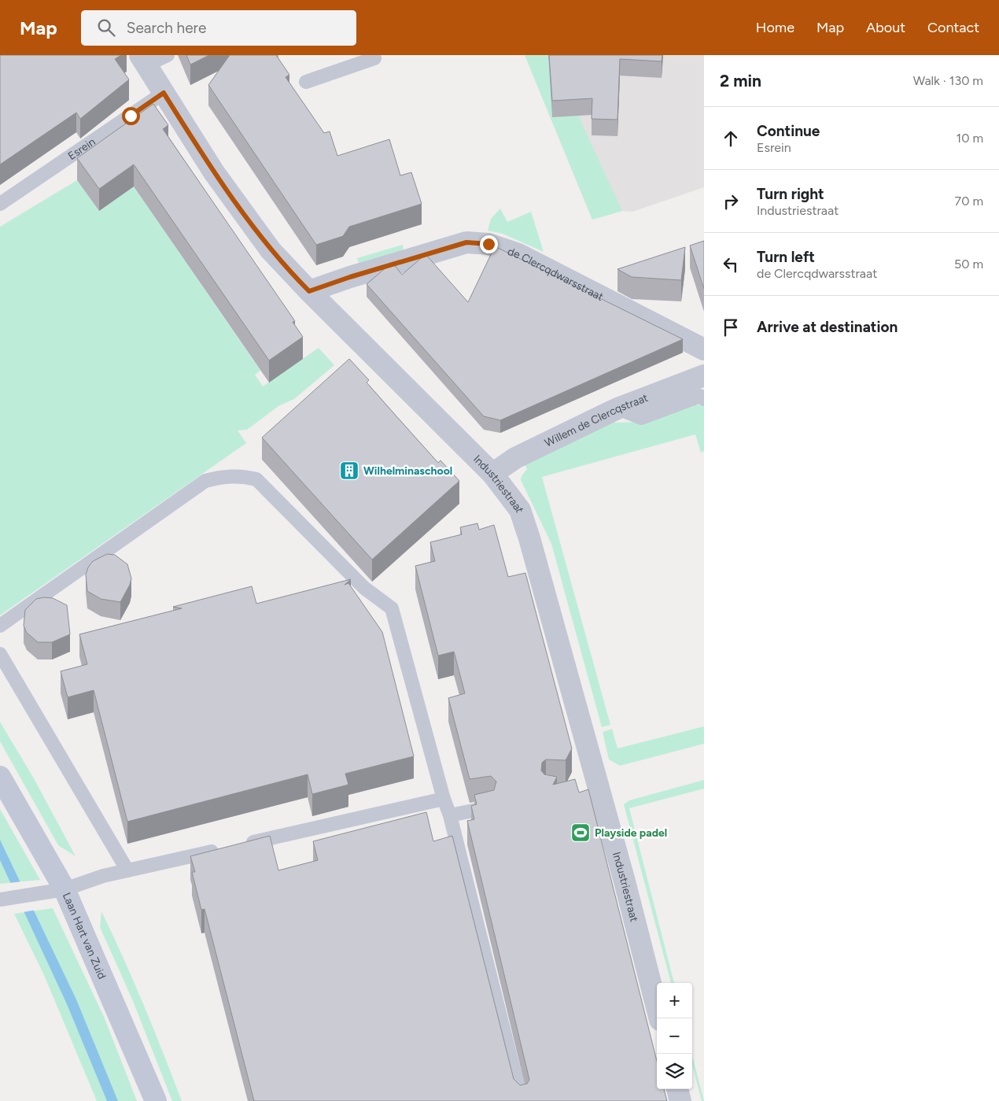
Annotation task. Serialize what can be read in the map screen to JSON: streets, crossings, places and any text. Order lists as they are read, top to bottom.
{
  "streets": {
    "main road": ["Laan Hart van Zuid"],
    "street": ["de Clercqdwarsstraat", "Willem de Clercqstraat", "Industriestraat"],
    "lane": ["Esrein"]
  },
  "crossings": [
    ["Esrein", "Industriestraat"],
    ["de Clercqdwarsstraat", "Industriestraat"],
    ["Willem de Clercqstraat", "Industriestraat"]
  ],
  "places": {
    "building": ["Wilhelminaschool"],
    "sports": ["Playside padel"]
  },
  "page": {
    "header": "Map",
    "search": "Search here",
    "nav": [
      "Home",
      "Map",
      "About",
      "Contact"
    ],
    "heading": ["2 min", "Walk · 130 m"],
    "list": [
      ["Continue", "Esrein", "10 m"],
      ["Turn right", "Industriestraat", "70 m"],
      ["Turn left", "de Clercqdwarsstraat", "50 m"],
      "Arrive at destination"
    ],
    "map_buttons": ["+", "−"]
  }
}
